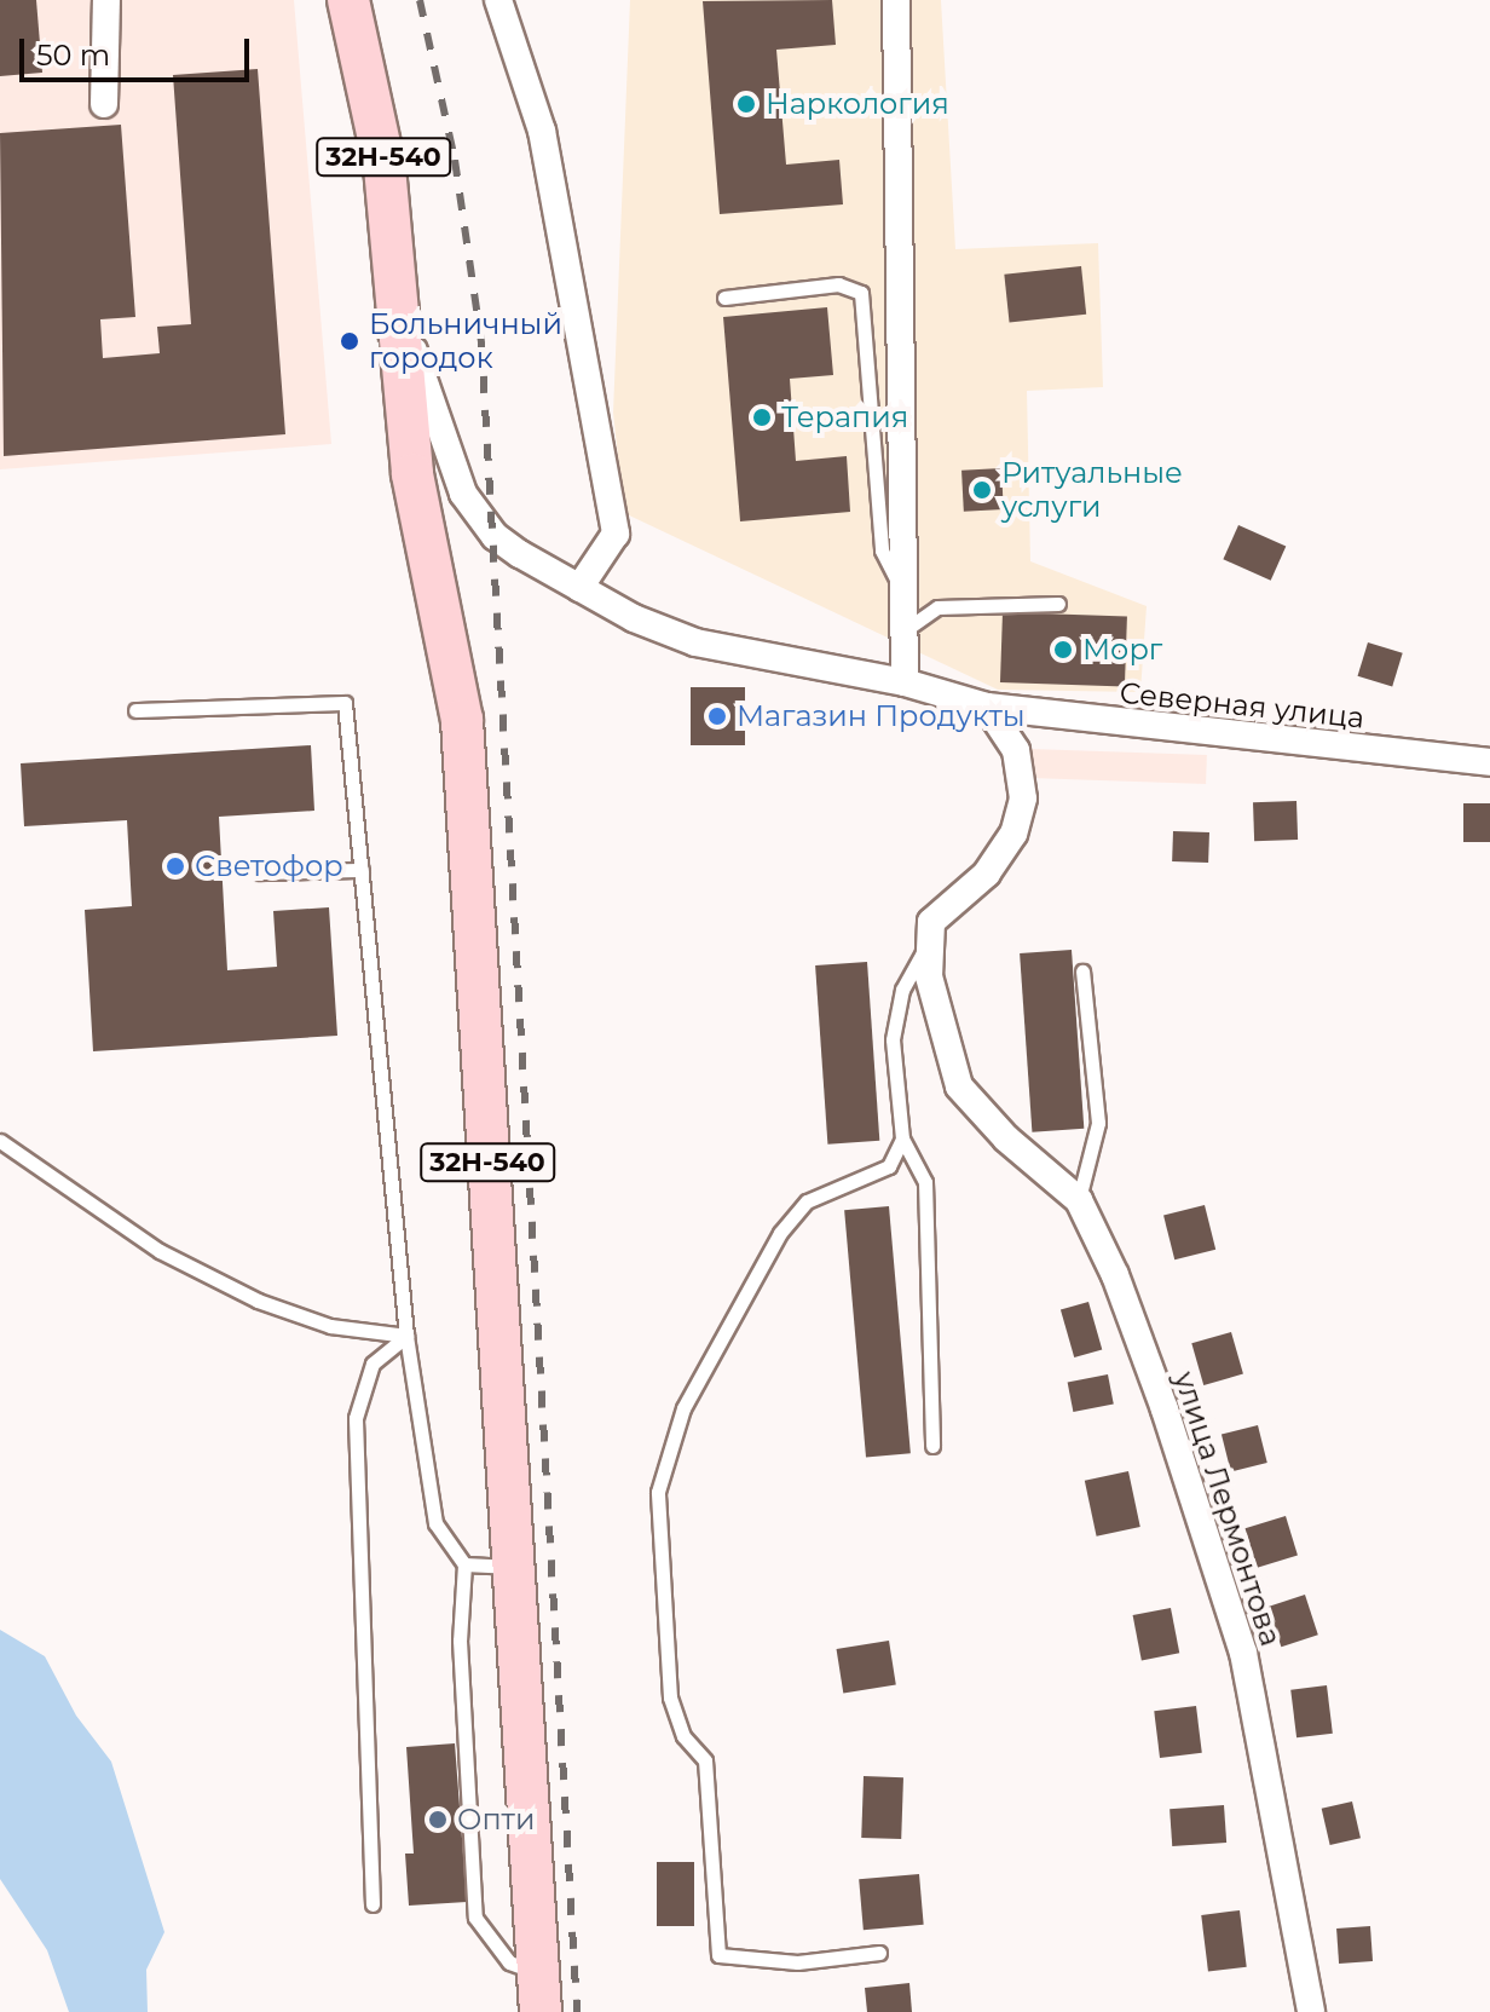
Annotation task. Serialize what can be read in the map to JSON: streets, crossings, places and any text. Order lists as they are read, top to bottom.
{
  "streets": {
    "main road": ["32Н-540"],
    "street": ["Северная улица", "улица Лермонтова"]
  },
  "crossings": [
    ["32Н-540", "Северная улица"]
  ],
  "places": [
    "Наркология",
    "Больничный городок",
    "Терапия",
    "Ритуальные услуги",
    "Морг",
    "Магазин Продукты",
    "Светофор",
    "Опти"
  ],
  "scale_bar": "50 m"
}
